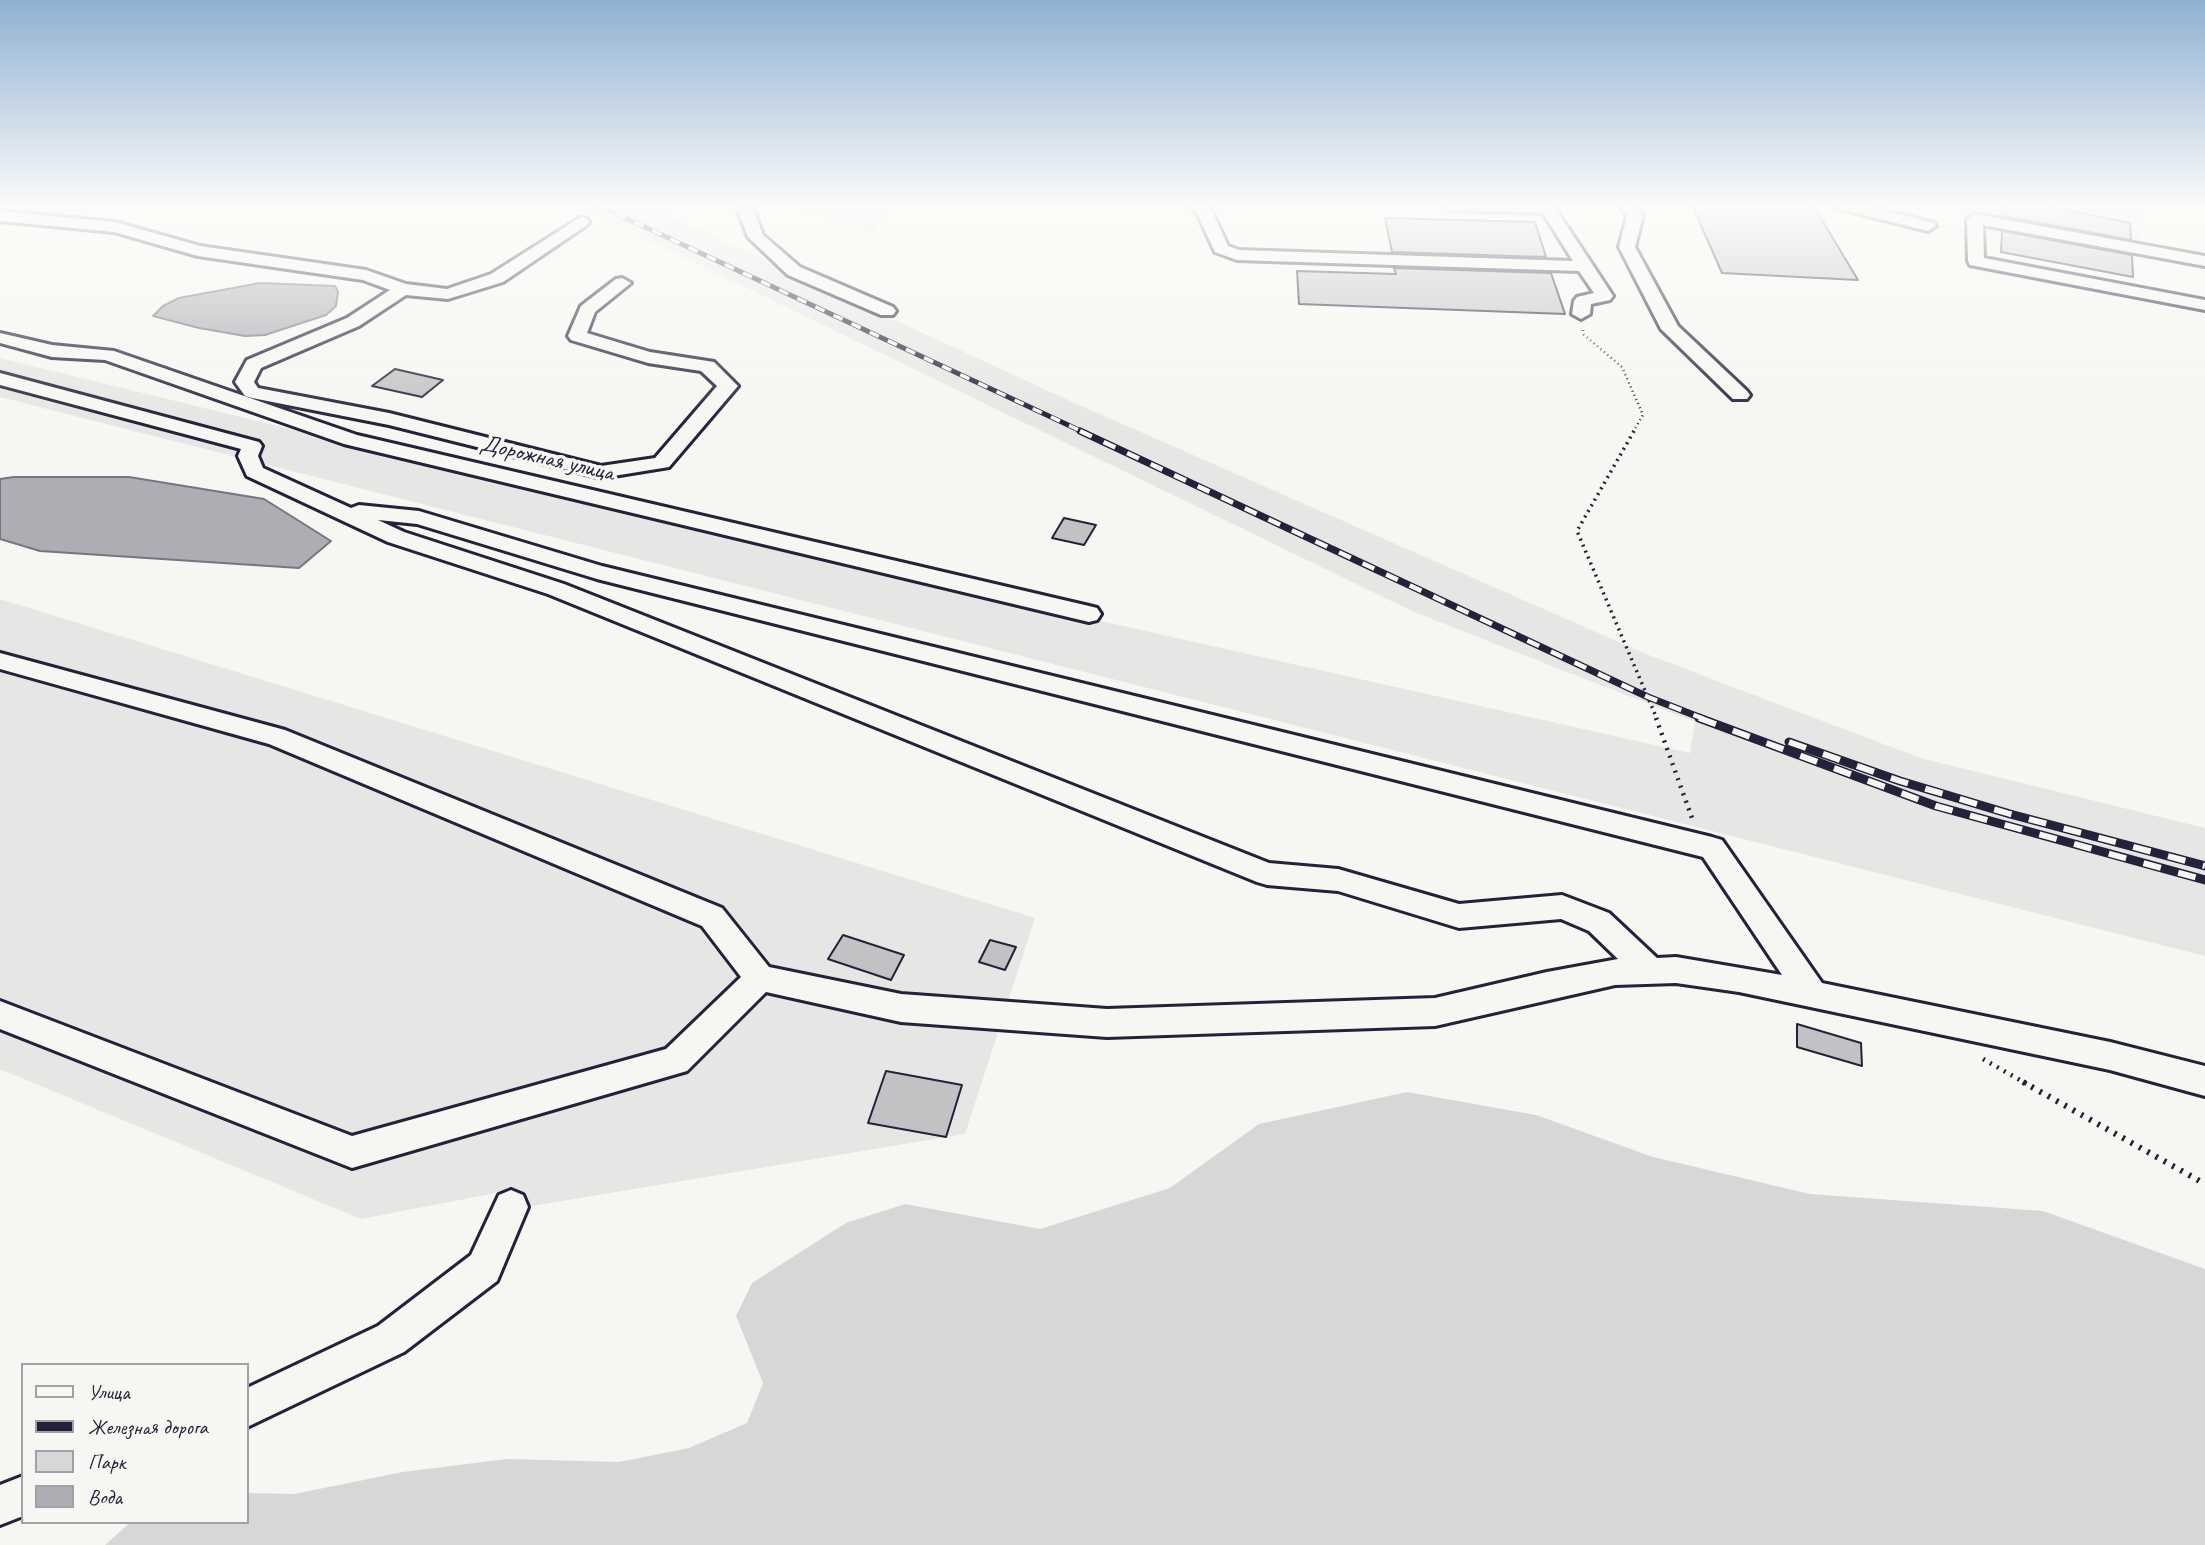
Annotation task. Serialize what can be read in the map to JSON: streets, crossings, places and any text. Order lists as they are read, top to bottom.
{
  "streets": {
    "street": ["Дорожная улица"]
  },
  "legend": [
    "Улица",
    "Железная дорога",
    "Парк",
    "Вода"
  ]
}
